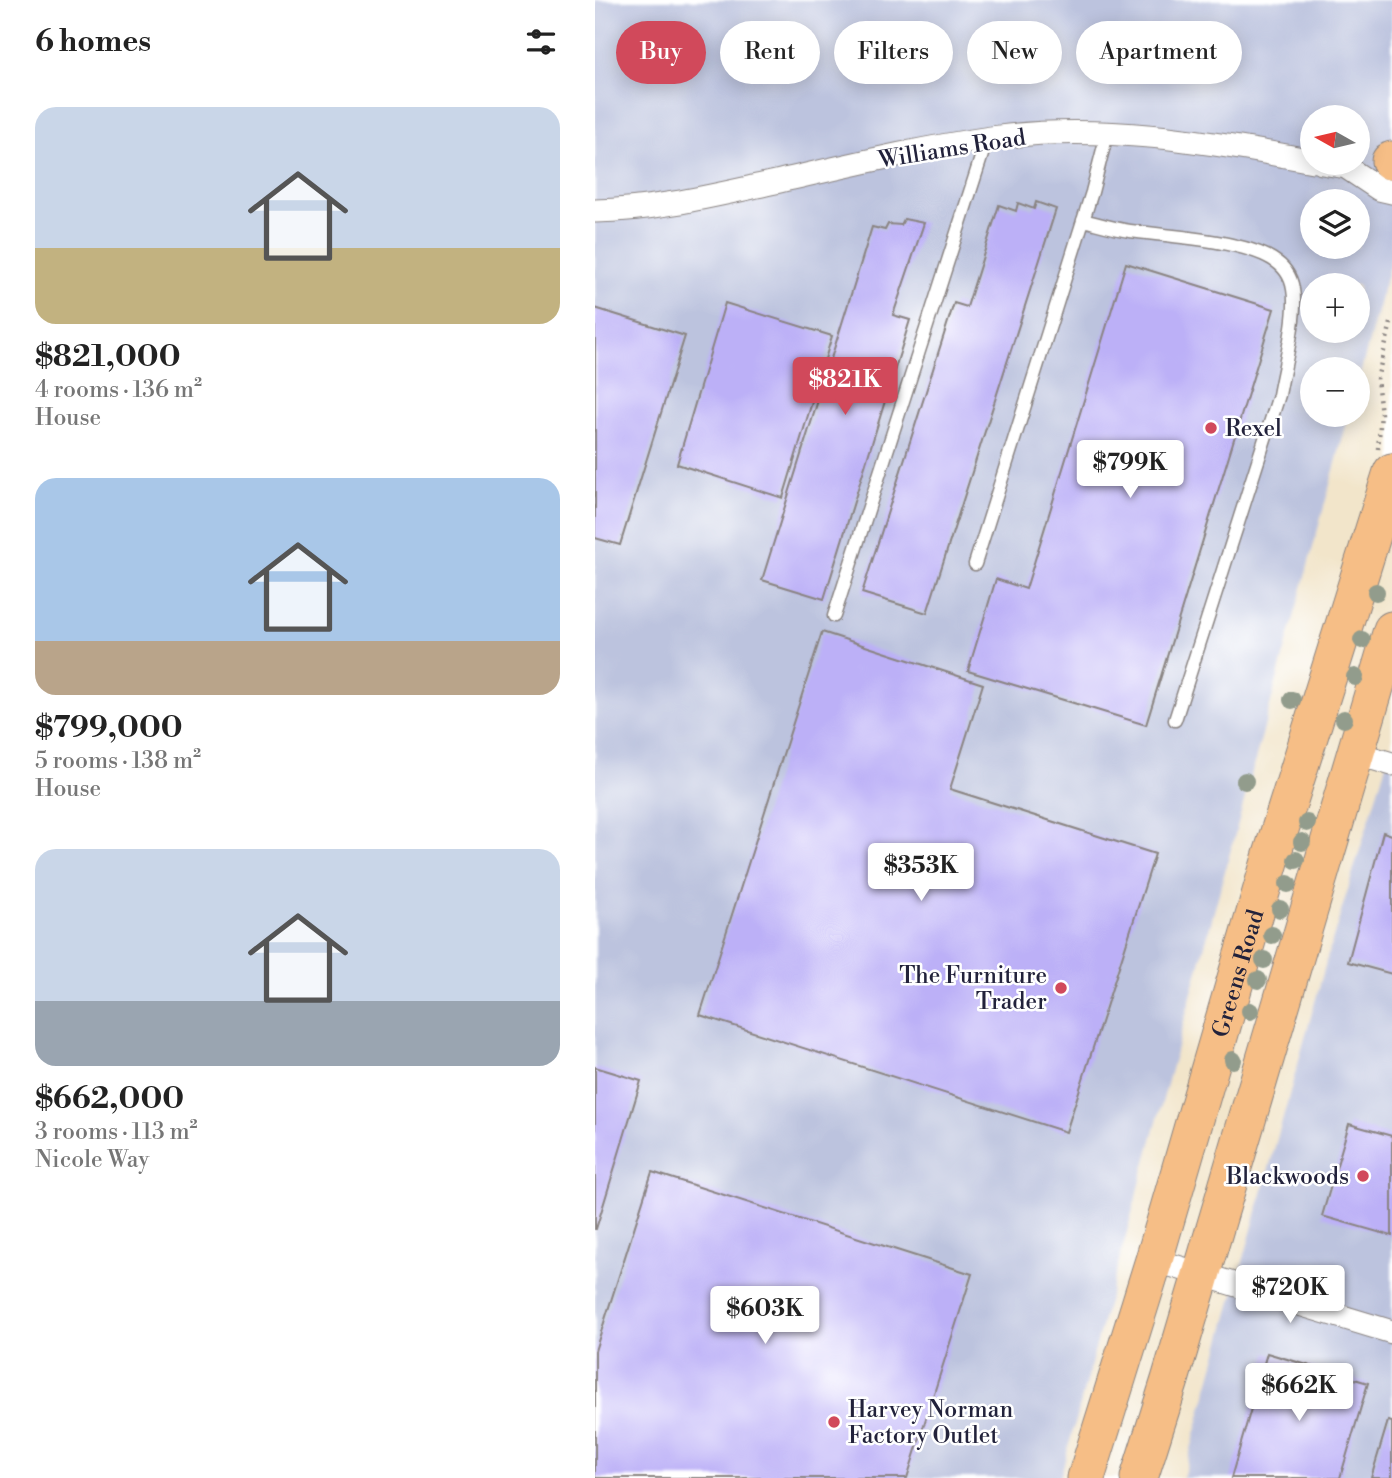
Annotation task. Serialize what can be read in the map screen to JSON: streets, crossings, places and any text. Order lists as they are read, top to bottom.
{
  "streets": {
    "main road": ["Greens Road"],
    "street": ["Williams Road"]
  },
  "places": [
    "Rexel",
    "The Furniture Trader",
    "Blackwoods",
    "Harvey Norman Factory Outlet"
  ],
  "north": "left",
  "page": {
    "heading": "6 homes",
    "chip": [
      "Buy",
      "Rent",
      "Filters",
      "New",
      "Apartment"
    ],
    "list": [
      {
        "name": "$821,000",
        "note": "4 rooms · 136 m² · House"
      },
      {
        "name": "$799,000",
        "note": "5 rooms · 138 m² · House"
      },
      {
        "name": "$662,000",
        "note": "3 rooms · 113 m² · Nicole Way"
      }
    ],
    "map_buttons": ["+", "−"],
    "price": [
      "$821K",
      "$799K",
      "$353K",
      "$720K",
      "$603K",
      "$662K"
    ]
  }
}
